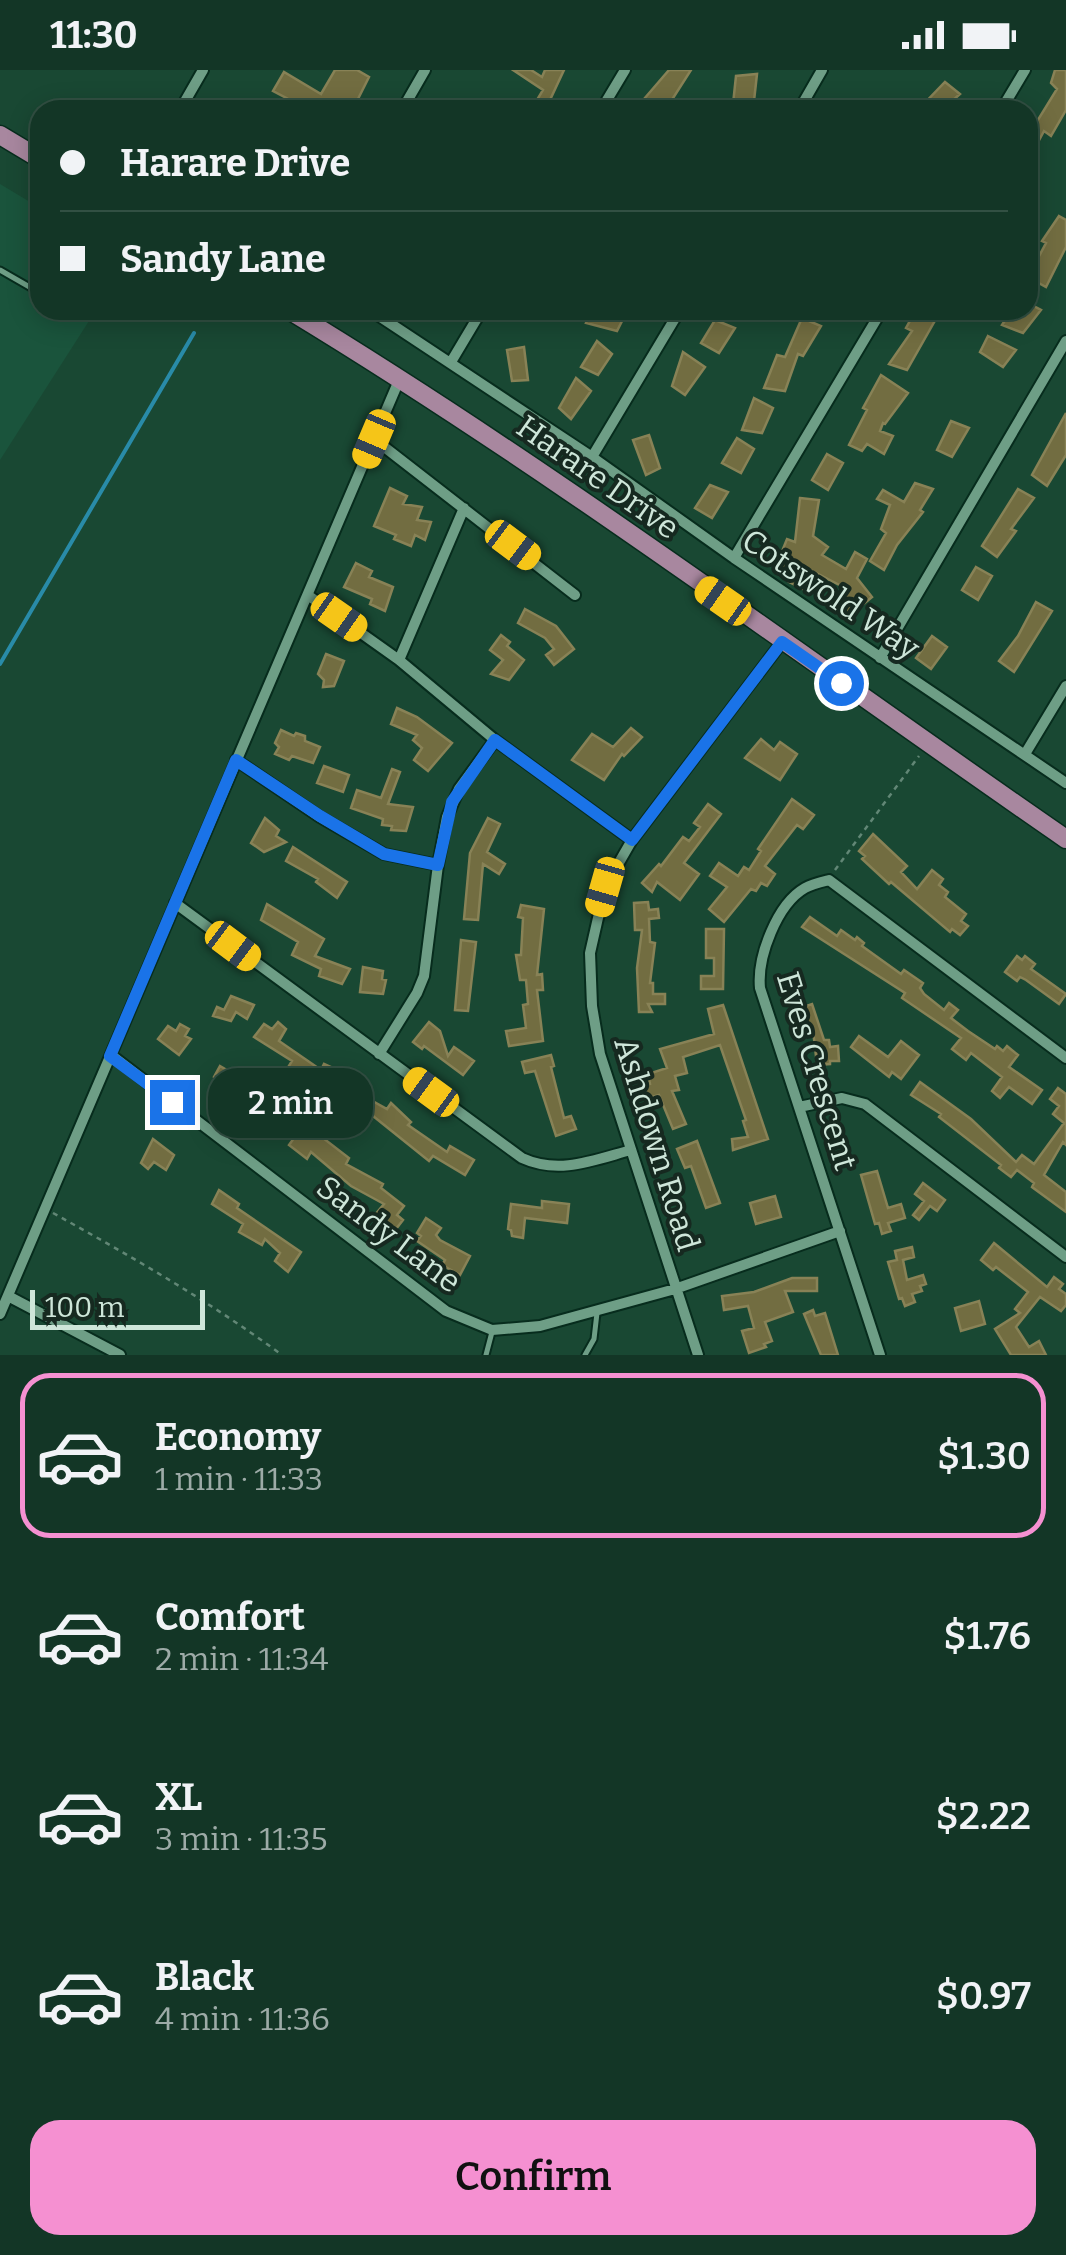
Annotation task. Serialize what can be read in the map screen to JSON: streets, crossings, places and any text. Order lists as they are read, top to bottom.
{
  "streets": {
    "main road": ["Harare Drive"],
    "street": [
      "Cotswold Way",
      "Eves Crescent",
      "Ashdown Road",
      "Sandy Lane"
    ]
  },
  "crossings": [
    ["Harare Drive", "Ashdown Road"],
    ["Eves Crescent", "Sandy Lane"],
    ["Ashdown Road", "Sandy Lane"]
  ],
  "scale_bar": "100 m",
  "page": {
    "status": "11:30",
    "banner": ["Harare Drive", "Sandy Lane"],
    "bubble": "2 min",
    "scale": "100 m",
    "list": [
      {
        "name": "Economy",
        "note": "1 min · 11:33",
        "value": "$1.30"
      },
      {
        "name": "Comfort",
        "note": "2 min · 11:34",
        "value": "$1.76"
      },
      {
        "name": "XL",
        "note": "3 min · 11:35",
        "value": "$2.22"
      },
      {
        "name": "Black",
        "note": "4 min · 11:36",
        "value": "$0.97"
      }
    ],
    "buttons": "Confirm"
  }
}
